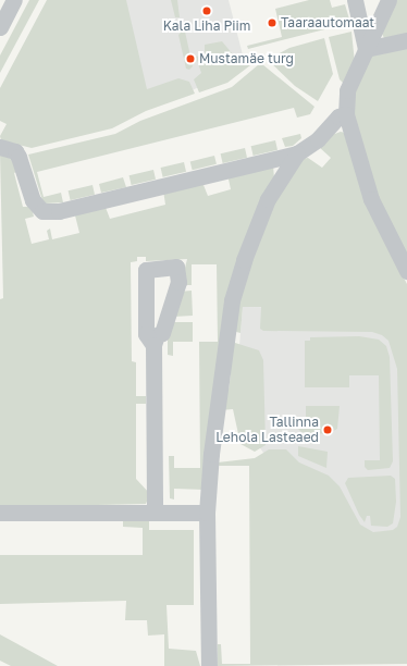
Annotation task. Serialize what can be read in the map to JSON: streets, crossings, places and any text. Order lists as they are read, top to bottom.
{
  "places": [
    "Kala Liha Piim",
    "Taaraautomaat",
    "Mustamäe turg",
    "Tallinna Lehola Lasteaed"
  ]
}
